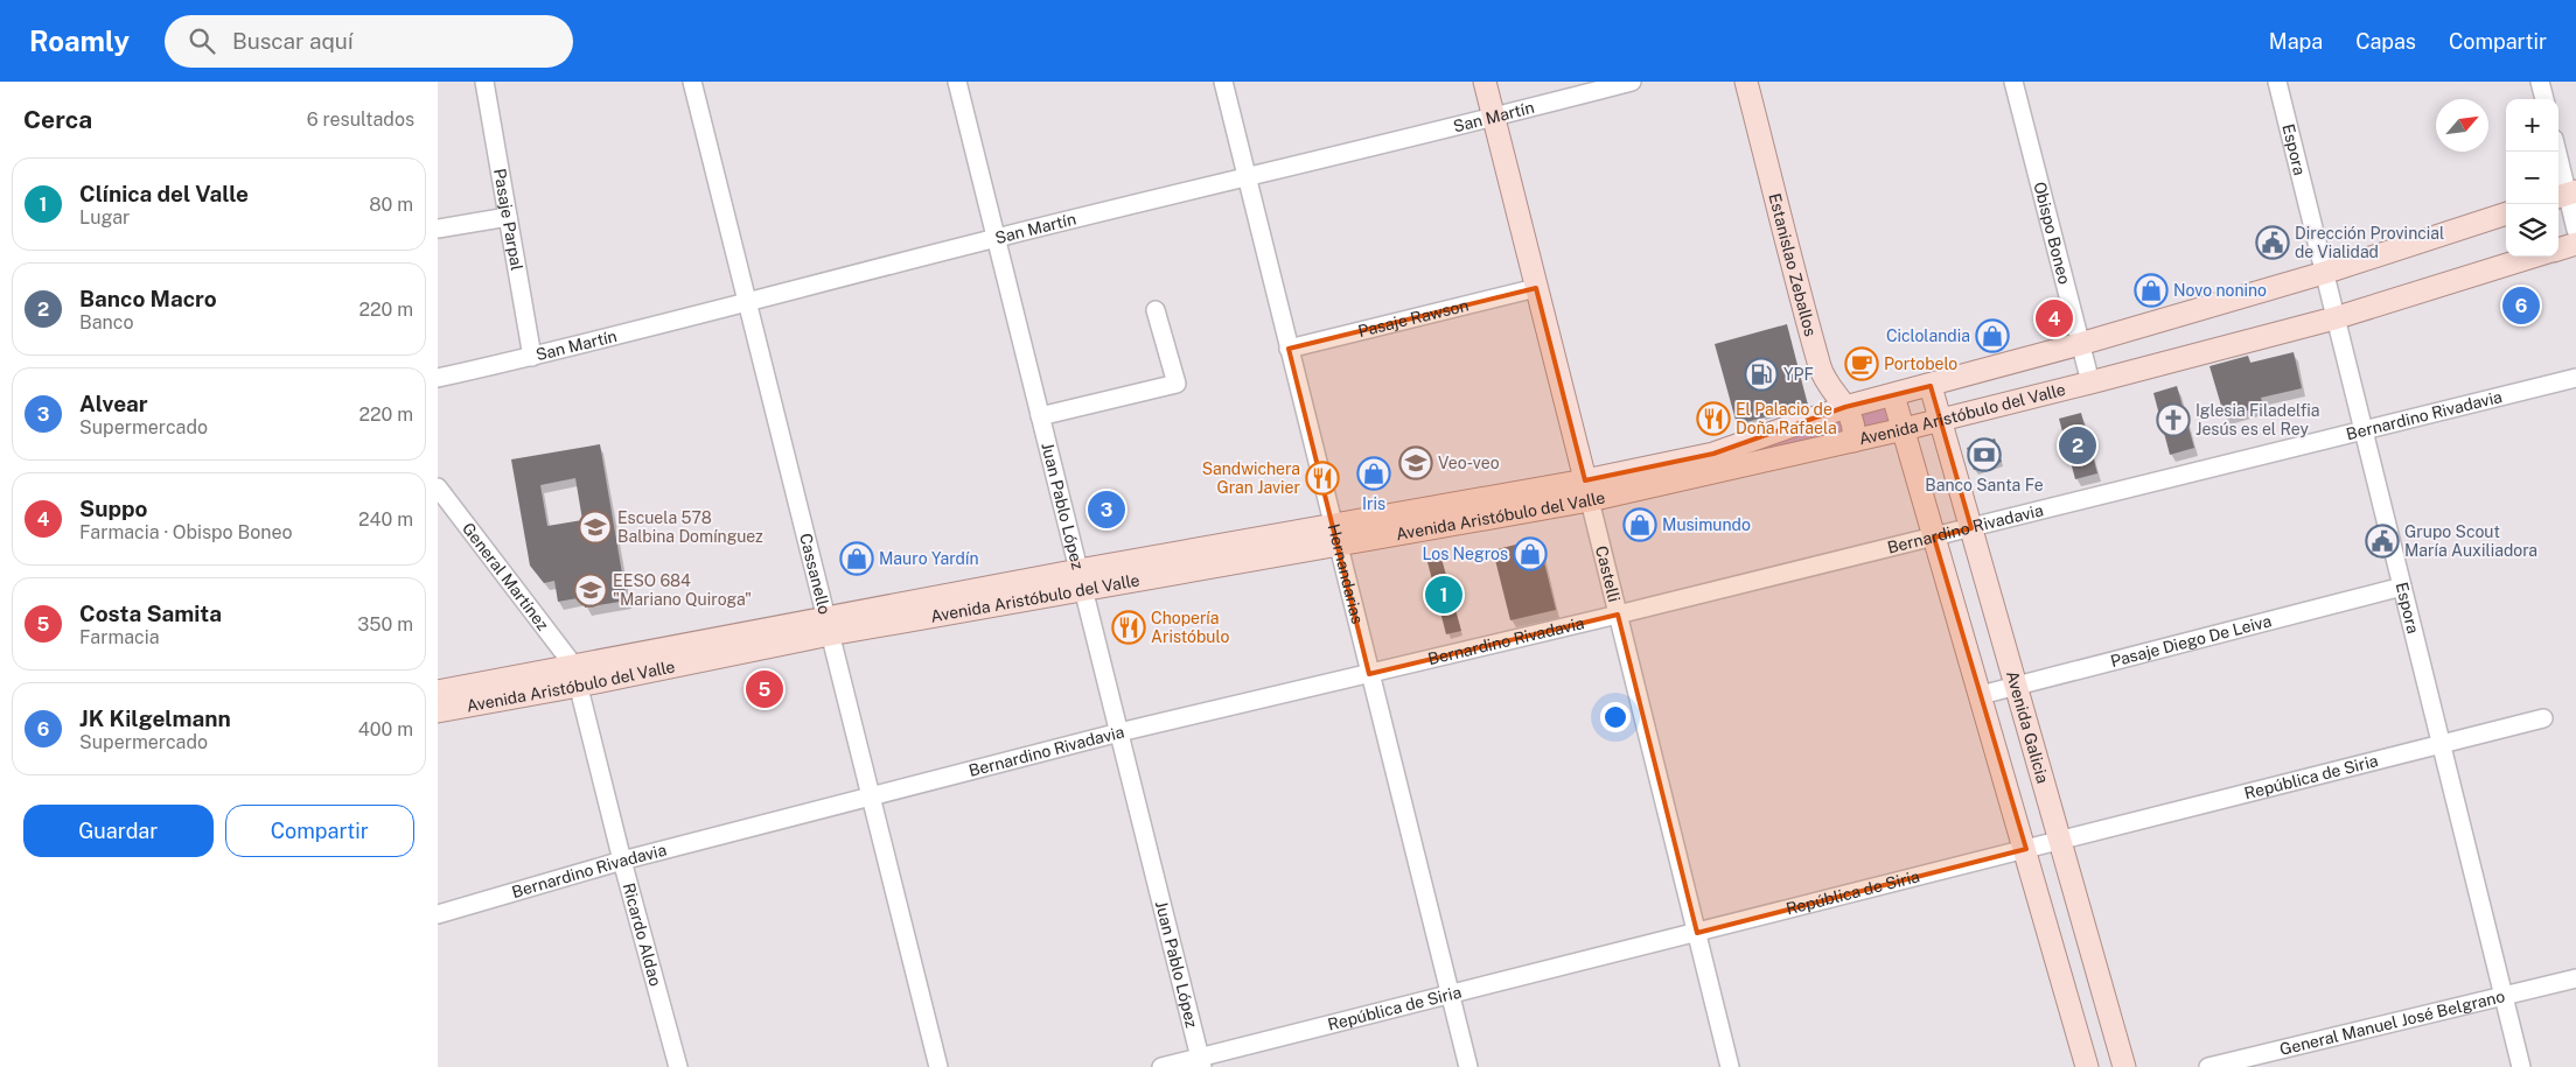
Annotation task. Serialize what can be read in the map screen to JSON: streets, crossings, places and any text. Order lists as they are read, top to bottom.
{
  "streets": {
    "main road": [
      "Estanislao Zeballos",
      "Avenida Aristóbulo del Valle",
      "Castelli",
      "Avenida Galicia"
    ],
    "street": [
      "San Martín",
      "Espora",
      "Pasaje Parpal",
      "Obispo Boneo",
      "Pasaje Rawson",
      "Bernardino Rivadavia",
      "Juan Pablo López",
      "Cassanello",
      "Hernandarias",
      "General Martínez",
      "Pasaje Diego De Leiva",
      "República de Siria",
      "Ricardo Aldao",
      "General Manuel José Belgrano"
    ]
  },
  "crossings": [
    ["San Martín", "Pasaje Parpal"],
    ["San Martín", "Juan Pablo López"],
    ["San Martín", "Cassanello"],
    ["San Martín", "Castelli"],
    ["San Martín", "Hernandarias"],
    ["Espora", "Avenida Aristóbulo del Valle"],
    ["Espora", "Bernardino Rivadavia"],
    ["Espora", "Pasaje Diego De Leiva"],
    ["Espora", "República de Siria"],
    ["Espora", "General Manuel José Belgrano"],
    ["Obispo Boneo", "Avenida Aristóbulo del Valle"],
    ["Estanislao Zeballos", "Avenida Aristóbulo del Valle"],
    ["Pasaje Rawson", "Castelli"],
    ["Pasaje Rawson", "Hernandarias"],
    ["Avenida Aristóbulo del Valle", "Juan Pablo López"],
    ["Avenida Aristóbulo del Valle", "Cassanello"],
    ["Avenida Aristóbulo del Valle", "Castelli"],
    ["Avenida Aristóbulo del Valle", "Hernandarias"],
    ["Avenida Aristóbulo del Valle", "General Martínez"],
    ["Avenida Aristóbulo del Valle", "Avenida Galicia"],
    ["Avenida Aristóbulo del Valle", "Ricardo Aldao"],
    ["Bernardino Rivadavia", "Juan Pablo López"],
    ["Bernardino Rivadavia", "Cassanello"],
    ["Bernardino Rivadavia", "Castelli"],
    ["Bernardino Rivadavia", "Hernandarias"],
    ["Bernardino Rivadavia", "Avenida Galicia"],
    ["Bernardino Rivadavia", "Ricardo Aldao"],
    ["Juan Pablo López", "República de Siria"],
    ["Castelli", "República de Siria"],
    ["Hernandarias", "República de Siria"],
    ["General Martínez", "Ricardo Aldao"],
    ["Pasaje Diego De Leiva", "Avenida Galicia"],
    ["Avenida Galicia", "República de Siria"]
  ],
  "places": {
    "public building": ["Dirección Provincial de Vialidad", "Grupo Scout María Auxiliadora"],
    "shop": [
      "Novo nonino",
      "Ciclolandia",
      "Iris",
      "Musimundo",
      "Los Negros",
      "Mauro Yardín"
    ],
    "cafe": ["Portobelo"],
    "fuel station": ["YPF"],
    "restaurant": ["El Palacio de Doña Rafaela", "Sandwichera Gran Javier", "Chopería Aristóbulo"],
    "church": ["Iglesia Filadelfia Jesús es el Rey"],
    "bank": ["Banco Santa Fe"],
    "school or university": ["Veo-veo", "Escuela 578 Balbina Domínguez", "EESO 684 \"Mariano Quiroga\""]
  },
  "north": "top right",
  "page": {
    "header": "Roamly",
    "search": "Buscar aquí",
    "nav": ["Mapa", "Capas", "Compartir"],
    "heading": ["Cerca", "6 resultados"],
    "map_buttons": ["+", "−"],
    "list": [
      {
        "mark": "1",
        "name": "Clínica del Valle",
        "note": "Lugar",
        "value": "80 m"
      },
      {
        "mark": "2",
        "name": "Banco Macro",
        "note": "Banco",
        "value": "220 m"
      },
      {
        "mark": "3",
        "name": "Alvear",
        "note": "Supermercado",
        "value": "220 m"
      },
      {
        "mark": "4",
        "name": "Suppo",
        "note": "Farmacia · Obispo Boneo",
        "value": "240 m"
      },
      {
        "mark": "5",
        "name": "Costa Samita",
        "note": "Farmacia",
        "value": "350 m"
      },
      {
        "mark": "6",
        "name": "JK Kilgelmann",
        "note": "Supermercado",
        "value": "400 m"
      }
    ],
    "pins": [
      "6",
      "4",
      "2",
      "3",
      "1",
      "5"
    ],
    "buttons": ["Guardar", "Compartir"]
  }
}
